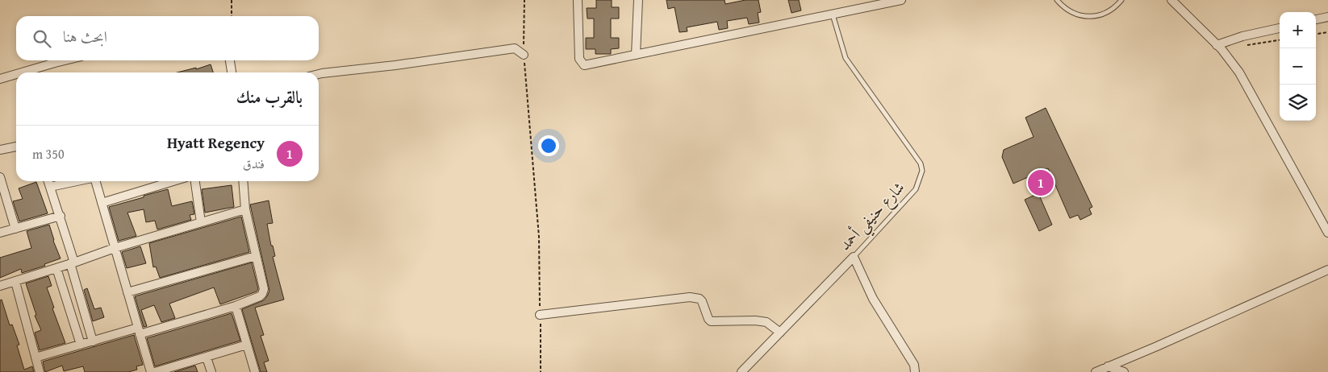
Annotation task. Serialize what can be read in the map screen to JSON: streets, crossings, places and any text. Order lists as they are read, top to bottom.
{
  "streets": {
    "street": ["شارع حنيفي أحمد"]
  },
  "page": {
    "map_buttons": ["+", "−"],
    "search": "ابحث هنا",
    "heading": "بالقرب منك",
    "list": [
      {
        "mark": "1",
        "name": "Hyatt Regency",
        "note": "فندق",
        "value": "350 m"
      }
    ],
    "pins": "1"
  }
}
